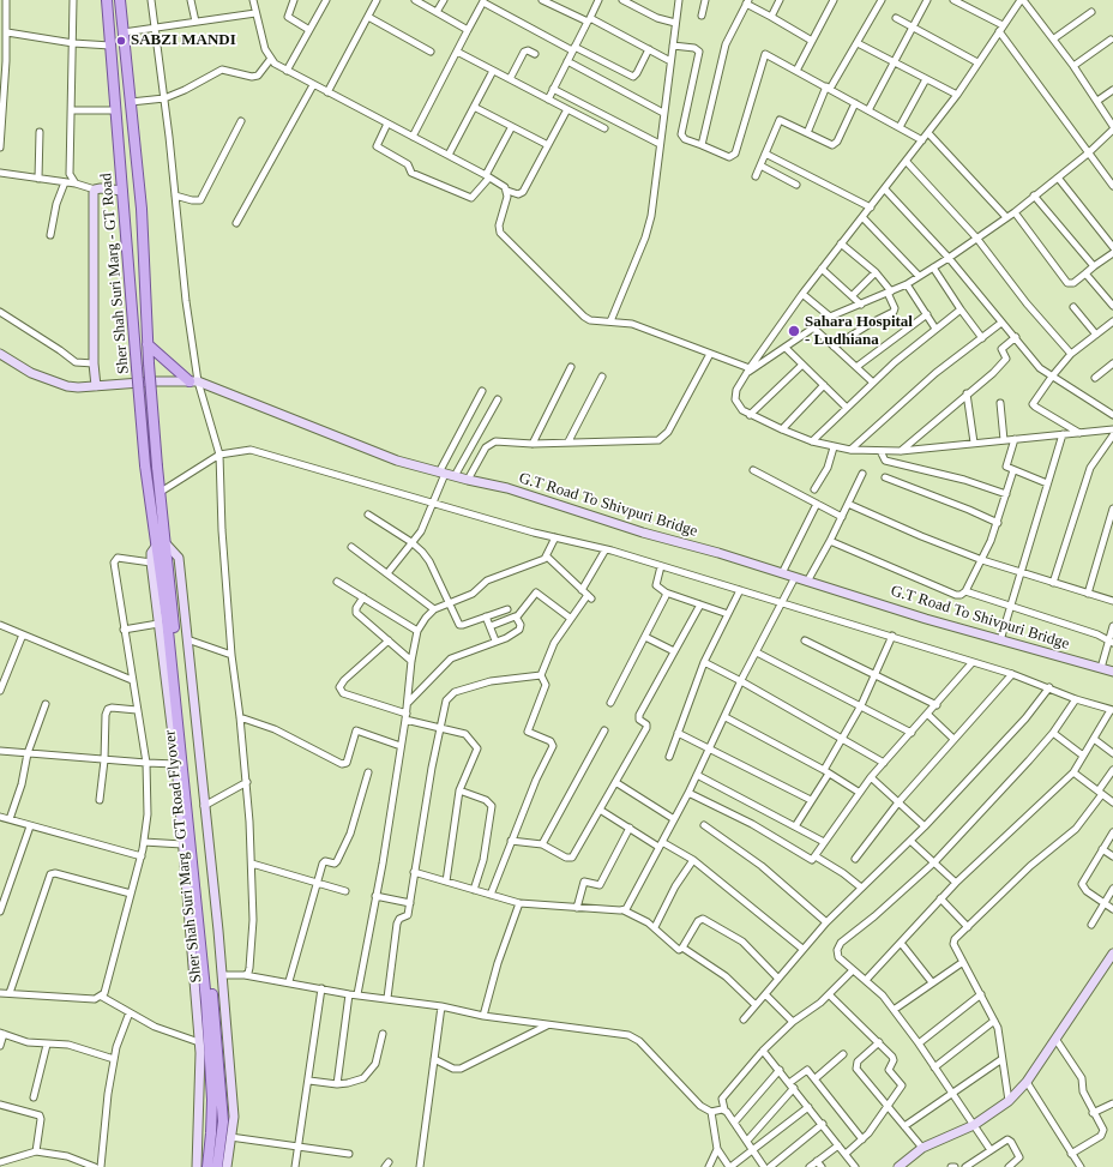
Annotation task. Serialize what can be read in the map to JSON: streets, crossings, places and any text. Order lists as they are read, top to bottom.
{
  "streets": {
    "main road": ["Sher Shah Suri Marg - GT Road", "Sher Shah Suri Marg - GT Road Flyover"],
    "street": ["G.T Road To Shivpuri Bridge"]
  },
  "crossings": [
    ["Sher Shah Suri Marg - GT Road", "Sher Shah Suri Marg - GT Road Flyover"]
  ],
  "places": ["SABZI MANDI", "Sahara Hospital - Ludhiana"]
}
